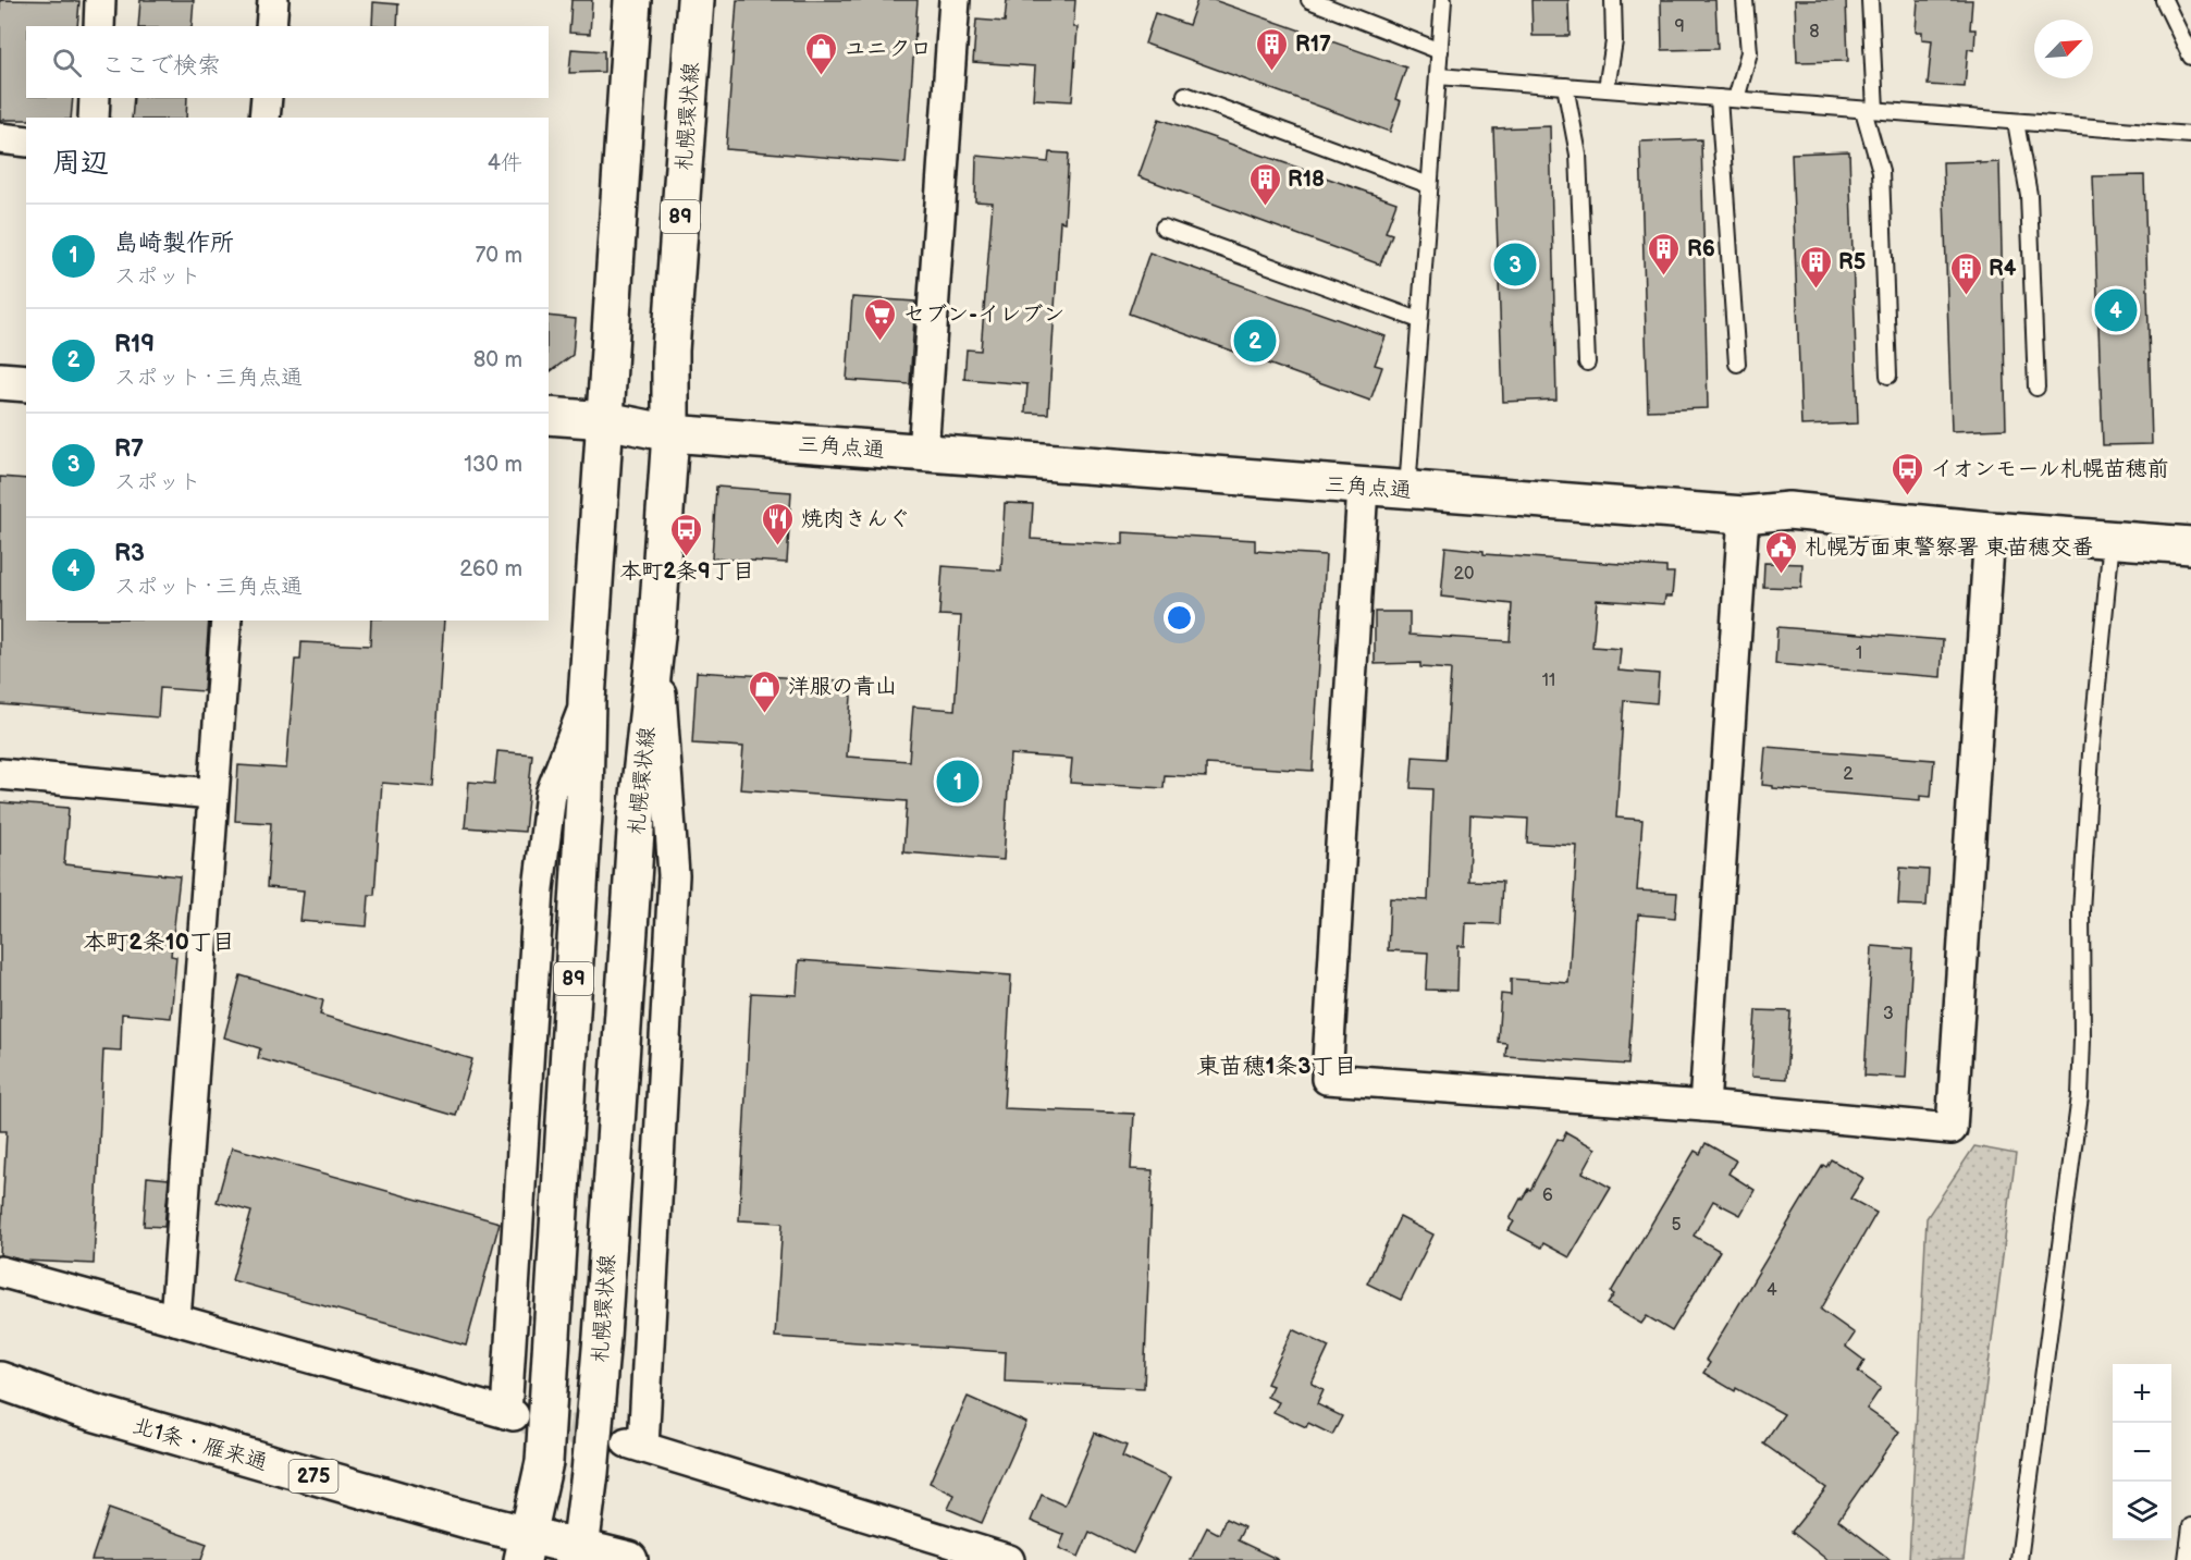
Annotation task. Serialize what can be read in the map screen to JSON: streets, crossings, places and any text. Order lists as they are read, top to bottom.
{
  "streets": {
    "main road": [
      "札幌環状線",
      "89",
      "三角点通",
      "北1条・雁来通",
      "275"
    ]
  },
  "crossings": [
    ["札幌環状線", "三角点通"],
    ["札幌環状線", "北1条・雁来通"],
    ["89", "三角点通"],
    ["89", "北1条・雁来通"]
  ],
  "districts": ["本町2条10丁目", "東苗穂1条3丁目"],
  "places": {
    "building": [
      "R17",
      "R18",
      "R6",
      "R5",
      "R4"
    ],
    "shop": ["ユニクロ", "洋服の青山"],
    "supermarket": ["セブン-イレブン"],
    "bus stop": ["イオンモール札幌苗穂前", "本町2条9丁目"],
    "restaurant": ["焼肉きんぐ"],
    "public building": ["札幌方面東警察署 東苗穂交番"]
  },
  "house_numbers": [
    "9",
    "8",
    "20",
    "1",
    "11",
    "2",
    "3",
    "6",
    "5",
    "4"
  ],
  "north": "top right",
  "page": {
    "search": "ここで検索",
    "heading": ["周辺", "4件"],
    "list": [
      {
        "mark": "1",
        "name": "島崎製作所",
        "note": "スポット",
        "value": "70 m"
      },
      {
        "mark": "2",
        "name": "R19",
        "note": "スポット · 三角点通",
        "value": "80 m"
      },
      {
        "mark": "3",
        "name": "R7",
        "note": "スポット",
        "value": "130 m"
      },
      {
        "mark": "4",
        "name": "R3",
        "note": "スポット · 三角点通",
        "value": "260 m"
      }
    ],
    "pins": [
      "3",
      "4",
      "2",
      "1"
    ],
    "map_buttons": ["+", "−"]
  }
}
